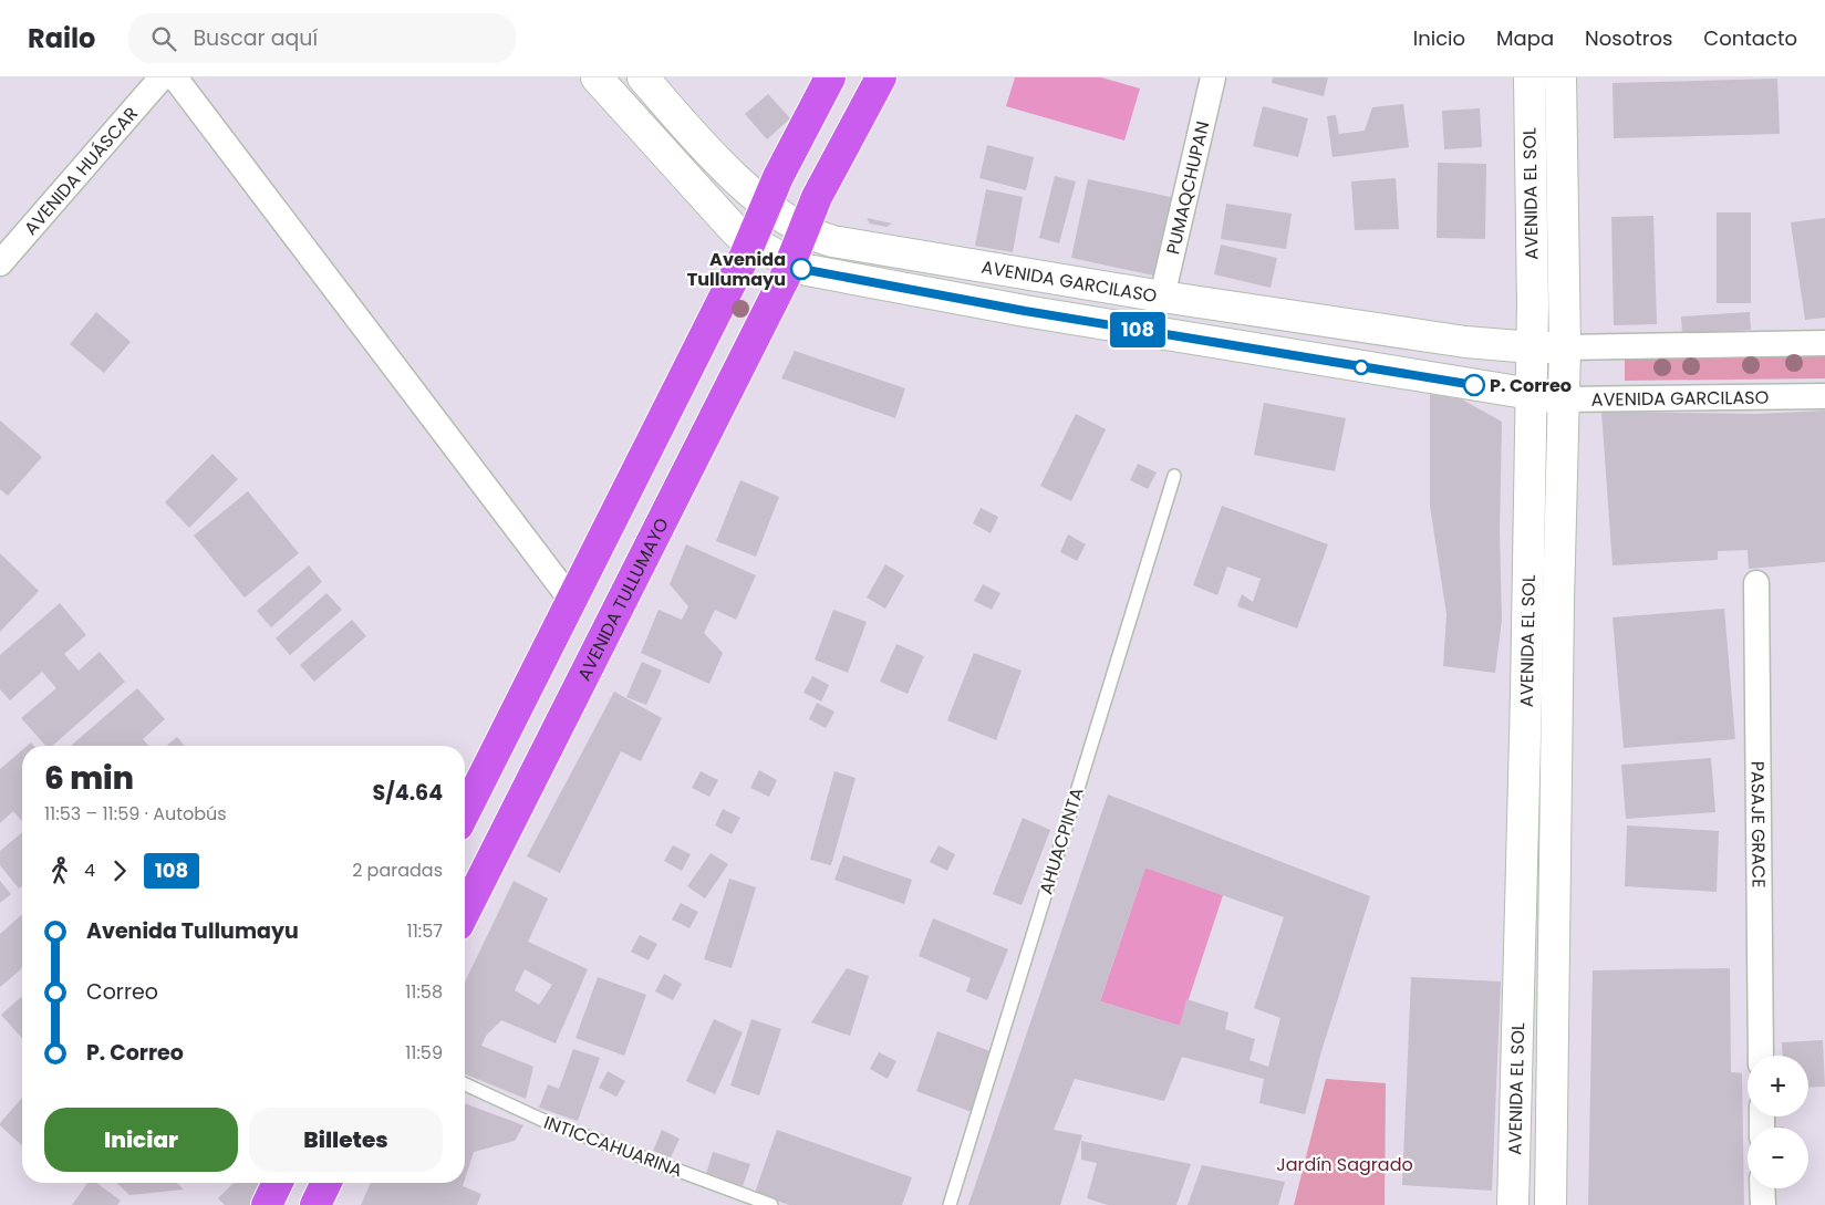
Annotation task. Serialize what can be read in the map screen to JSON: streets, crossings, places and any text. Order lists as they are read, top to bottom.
{
  "streets": {
    "main road": ["AVENIDA TULLUMAYO"],
    "street": [
      "AVENIDA HUÁSCAR",
      "PUMAQCHUPAN",
      "AVENIDA EL SOL",
      "AVENIDA GARCILASO",
      "PASAJE GRACE"
    ],
    "lane": ["AHUACPINTA", "INTICCAHUARINA"]
  },
  "crossings": [
    ["PUMAQCHUPAN", "AVENIDA GARCILASO"],
    ["AVENIDA EL SOL", "AVENIDA GARCILASO"],
    ["AVENIDA GARCILASO", "AVENIDA TULLUMAYO"]
  ],
  "parks": ["Jardín Sagrado"],
  "places": ["Avenida Tullumayu", "P. Correo"],
  "lines": ["bus line 108"],
  "page": {
    "header": "Railo",
    "search": "Buscar aquí",
    "nav": [
      "Inicio",
      "Mapa",
      "Nosotros",
      "Contacto"
    ],
    "on_map": "108",
    "heading": ["6 min", "11:53 – 11:59 · Autobús", "S/4.64"],
    "legs": ["4", "108", "2 paradas"],
    "list": [
      {
        "name": "Avenida Tullumayu",
        "value": "11:57"
      },
      {
        "name": "Correo",
        "value": "11:58"
      },
      {
        "name": "P. Correo",
        "value": "11:59"
      }
    ],
    "map_buttons": ["+", "−"],
    "buttons": ["Iniciar", "Billetes"]
  }
}
